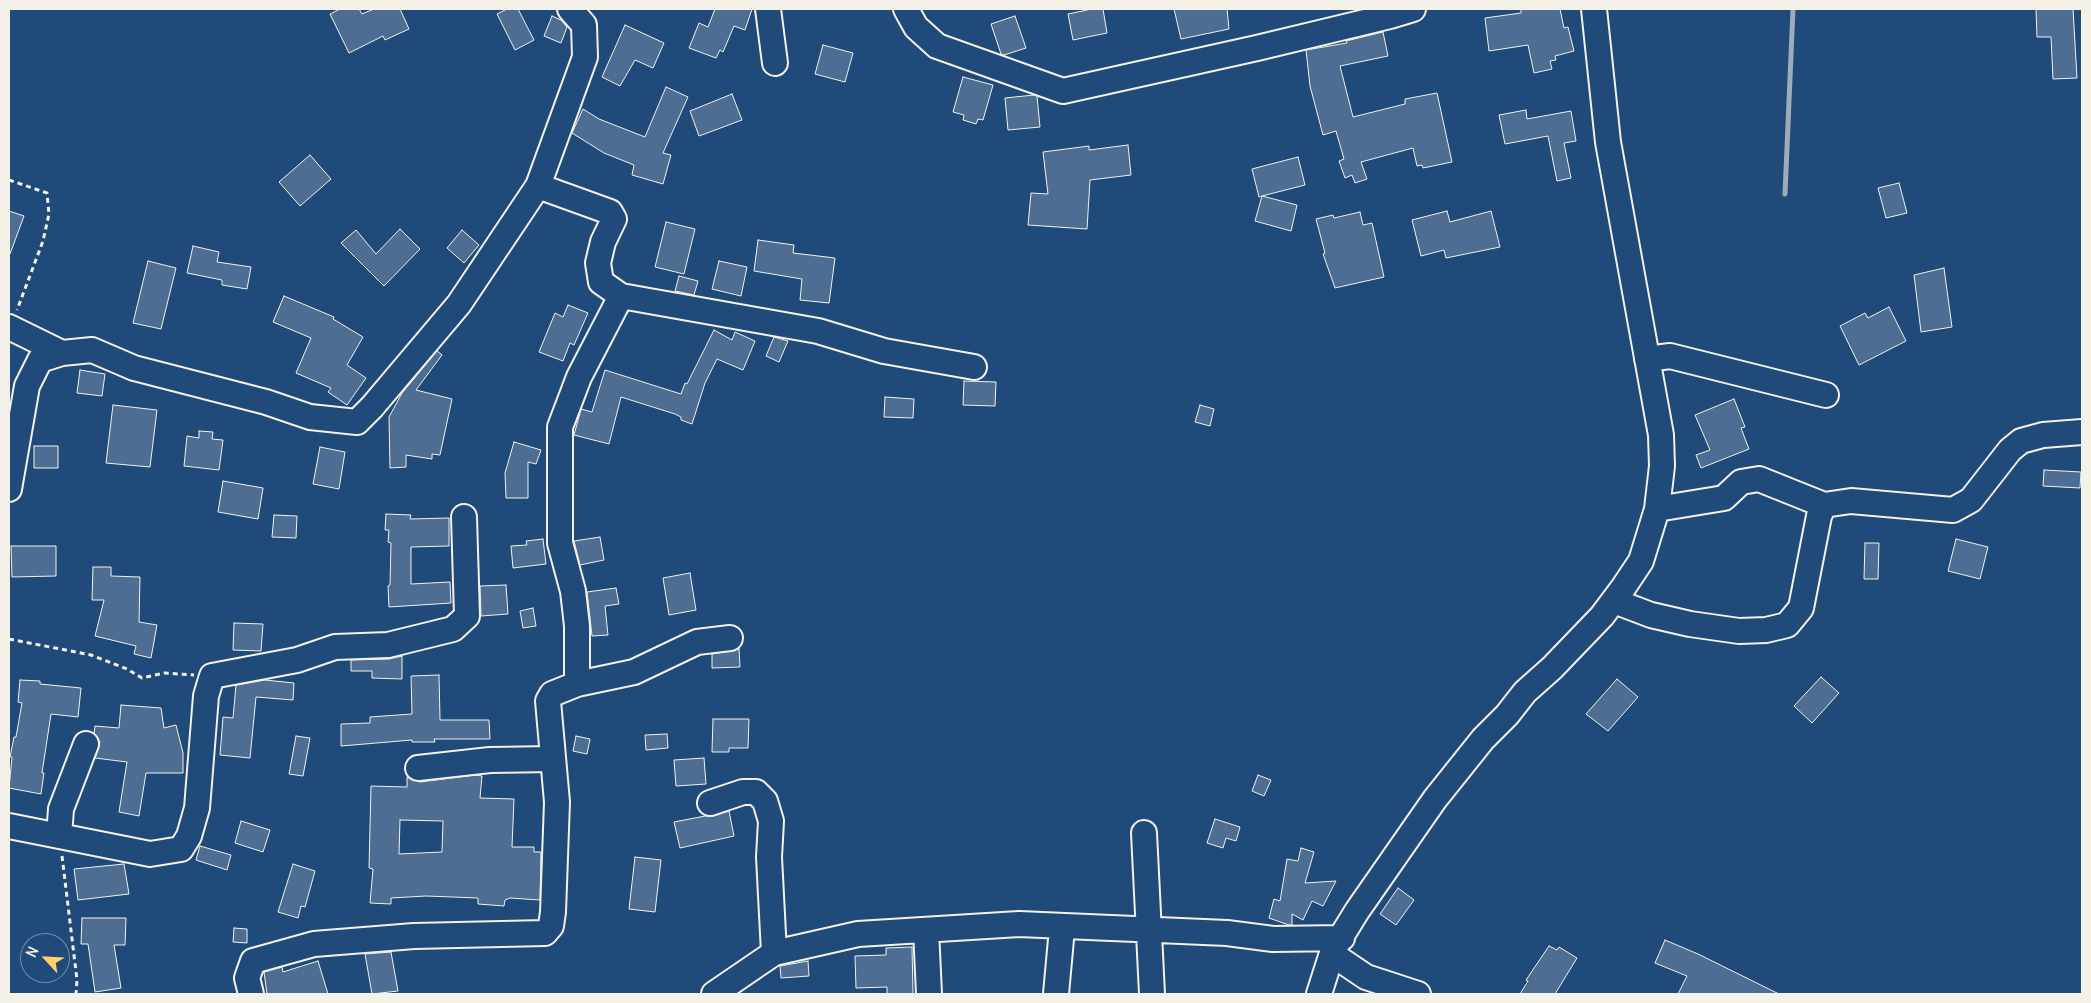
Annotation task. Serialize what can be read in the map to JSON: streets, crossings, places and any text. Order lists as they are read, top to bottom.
{
  "north": "top left"
}
